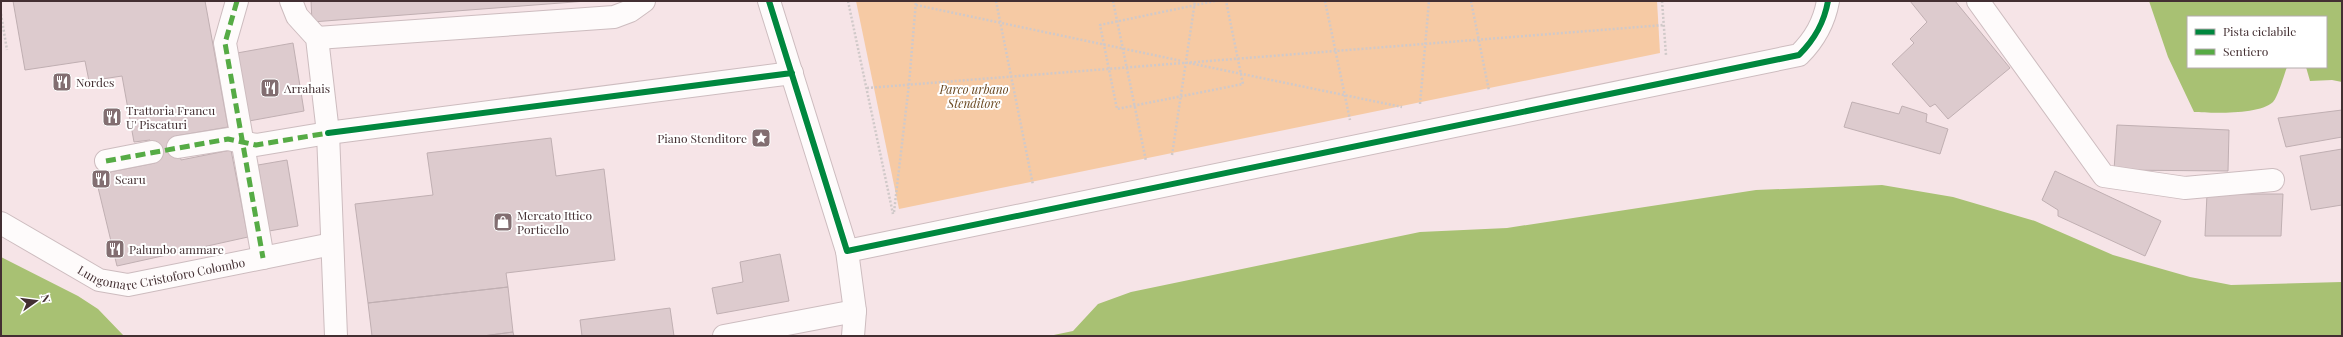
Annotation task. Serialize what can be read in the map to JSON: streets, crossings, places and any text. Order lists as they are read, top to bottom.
{
  "streets": {
    "street": ["Lungomare Cristoforo Colombo"]
  },
  "parks": ["Parco urbano Stenditore"],
  "places": {
    "restaurant": [
      "Nordes",
      "Arrahais",
      "Trattoria Francu U' Piscaturi",
      "Scaru",
      "Palumbo ammare"
    ],
    "place": ["Piano Stenditore"],
    "shop": ["Mercato Ittico Porticello"]
  },
  "legend": ["Pista ciclabile", "Sentiero"],
  "north": "right"
}
